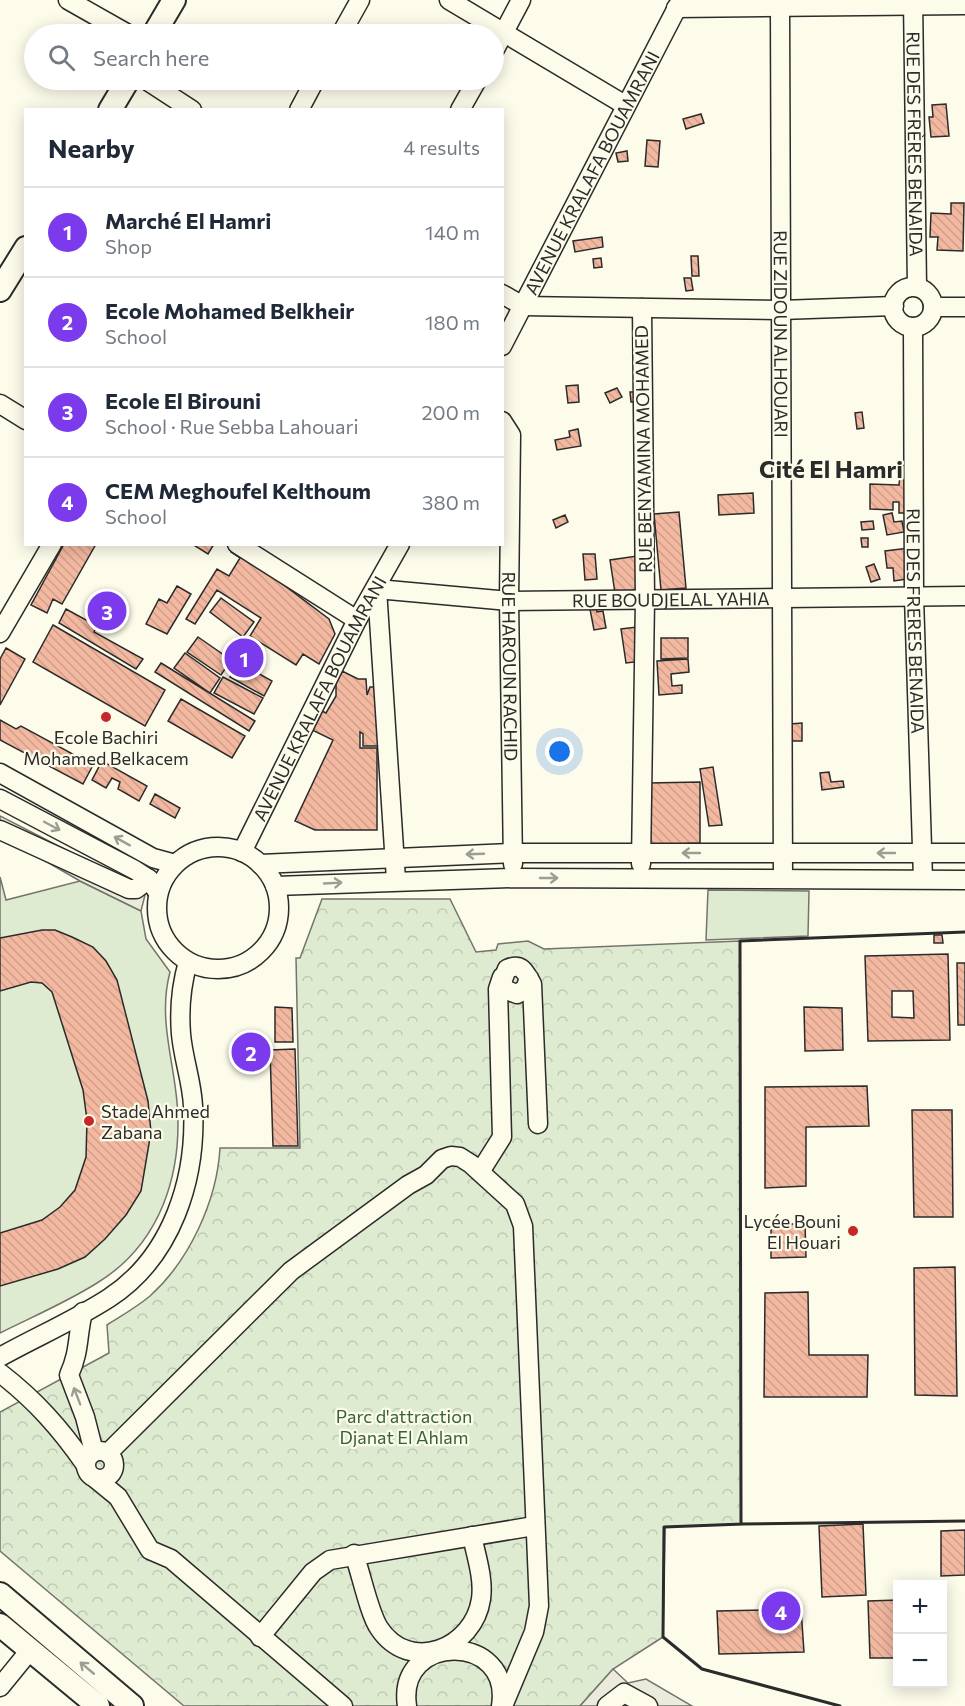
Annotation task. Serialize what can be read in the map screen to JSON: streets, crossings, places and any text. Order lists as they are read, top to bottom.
{
  "streets": {
    "street": [
      "RUE DES FRÈRES BENAIDA",
      "AVENUE KRALAFA BOUAMRANI",
      "RUE ZIDOUN ALHOUARI",
      "RUE BENYAMINA MOHAMED",
      "RUE BOUDJELAL YAHIA",
      "RUE DES FRERES BENAIDA",
      "RUE HAROUN RACHID"
    ]
  },
  "crossings": [
    ["RUE DES FRÈRES BENAIDA", "RUE DES FRERES BENAIDA"],
    ["AVENUE KRALAFA BOUAMRANI", "RUE BOUDJELAL YAHIA"],
    ["RUE ZIDOUN ALHOUARI", "RUE BOUDJELAL YAHIA"],
    ["RUE BENYAMINA MOHAMED", "RUE BOUDJELAL YAHIA"],
    ["RUE BOUDJELAL YAHIA", "RUE DES FRERES BENAIDA"],
    ["RUE BOUDJELAL YAHIA", "RUE HAROUN RACHID"]
  ],
  "districts": ["Cité El Hamri"],
  "parks": ["Parc d'attraction Djanat El Ahlam"],
  "places": ["Ecole Bachiri Mohamed Belkacem", "Stade Ahmed Zabana", "Lycée Bouni El Houari"],
  "page": {
    "search": "Search here",
    "heading": ["Nearby", "4 results"],
    "list": [
      {
        "mark": "1",
        "name": "Marché El Hamri",
        "note": "Shop",
        "value": "140 m"
      },
      {
        "mark": "2",
        "name": "Ecole Mohamed Belkheir",
        "note": "School",
        "value": "180 m"
      },
      {
        "mark": "3",
        "name": "Ecole El Birouni",
        "note": "School · Rue Sebba Lahouari",
        "value": "200 m"
      },
      {
        "mark": "4",
        "name": "CEM Meghoufel Kelthoum",
        "note": "School",
        "value": "380 m"
      }
    ],
    "pins": [
      "3",
      "1",
      "2",
      "4"
    ],
    "map_buttons": ["+", "−"]
  }
}
